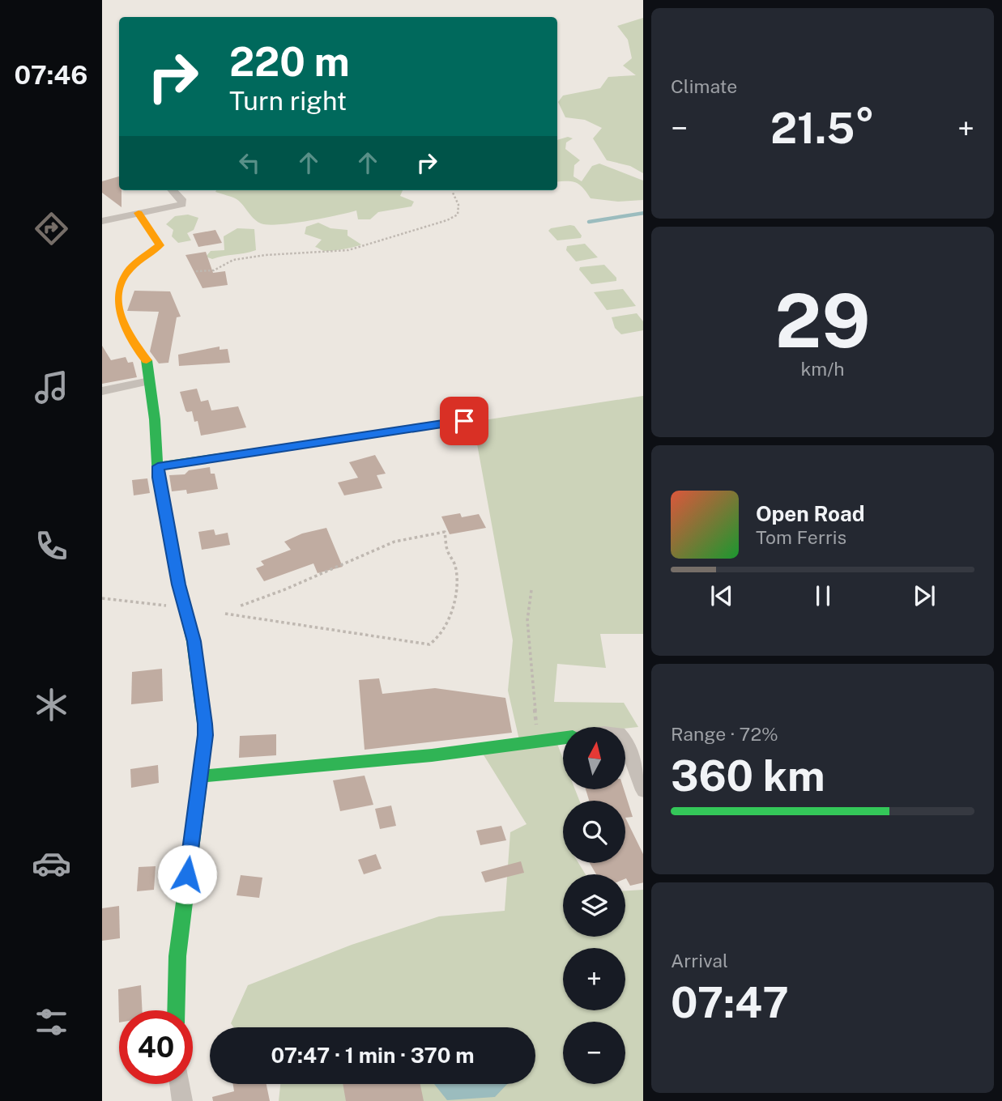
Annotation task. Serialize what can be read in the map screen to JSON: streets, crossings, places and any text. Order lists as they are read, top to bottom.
{
  "north": "top",
  "page": {
    "tabs": "07:46",
    "tile": [
      "Climate",
      ["29", "km/h"],
      ["Range · 72%", "360 km"],
      ["Arrival", "07:47"]
    ],
    "turn": ["220 m", "Turn right"],
    "heat": ["−", "21.5°", "+"],
    "song": ["Open Road", "Tom Ferris"],
    "map_buttons": ["+", "−"],
    "limit": "40",
    "trip": "07:47 · 1 min · 370 m"
  }
}
